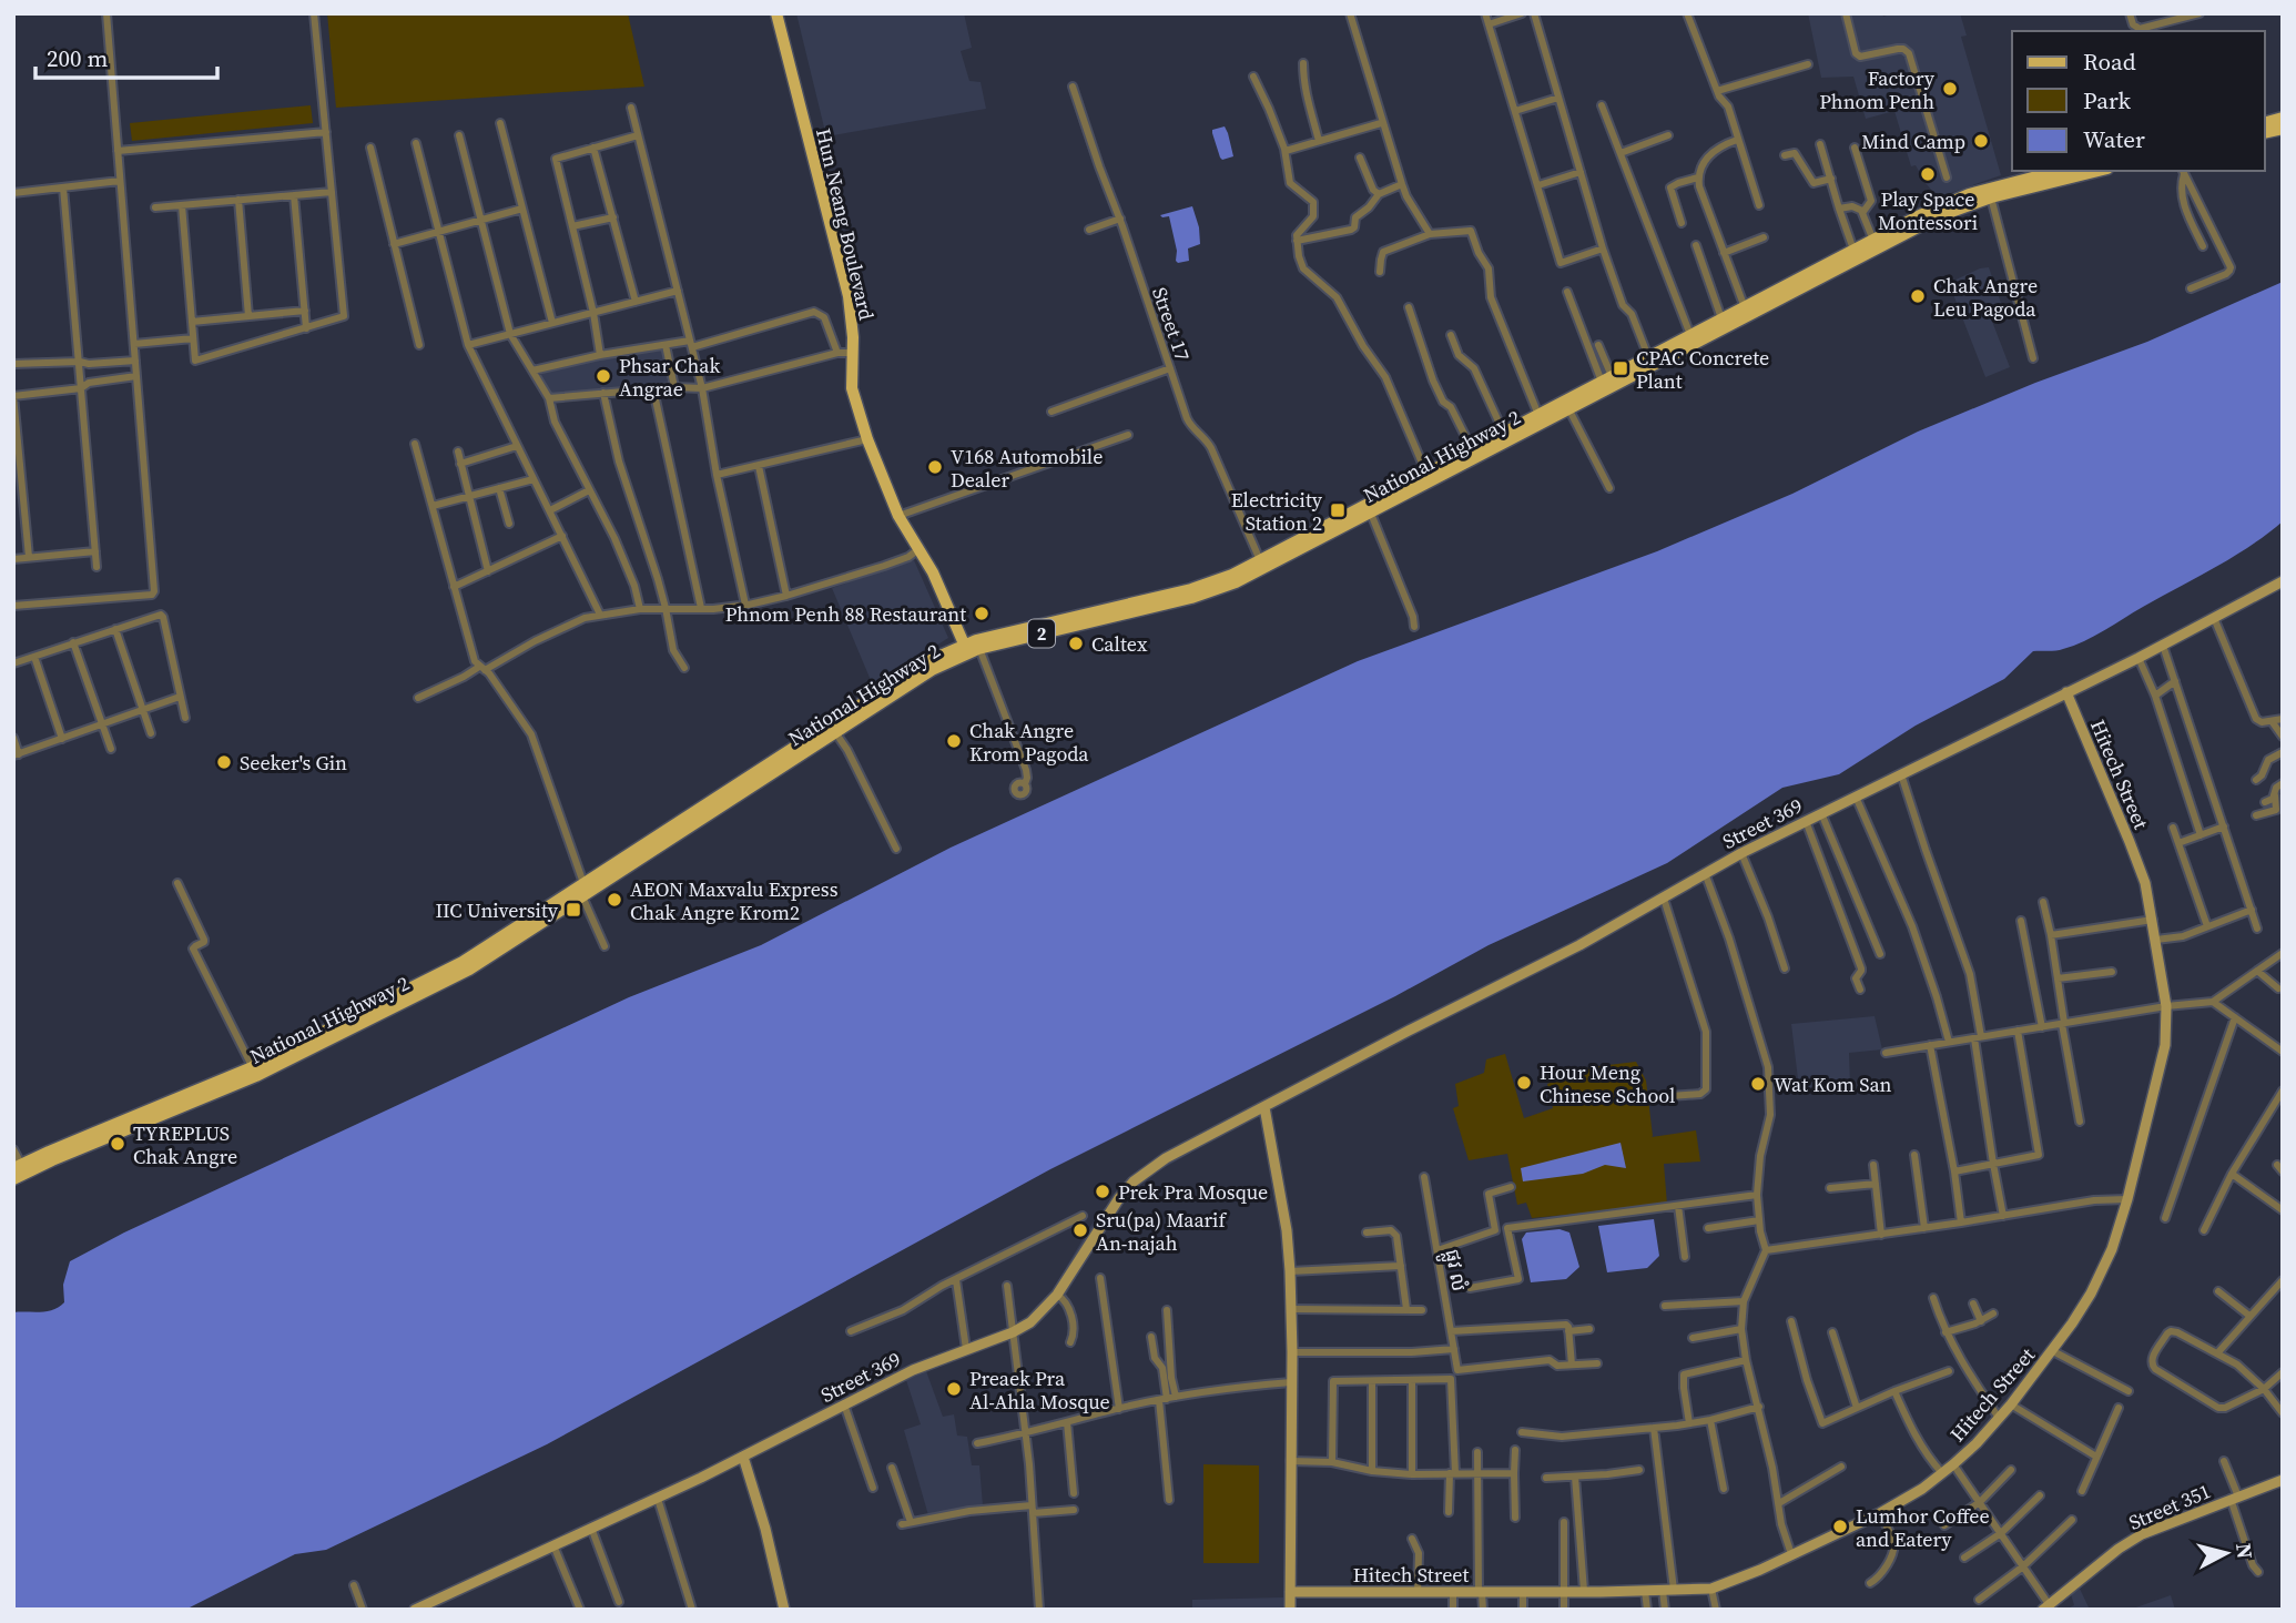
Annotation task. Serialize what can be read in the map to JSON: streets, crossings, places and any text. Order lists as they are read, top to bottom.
{
  "streets": {
    "main road": ["Hun Neang Boulevard", "National Highway 2", "2"],
    "street": [
      "Street 17",
      "Hitech Street",
      "Street 369",
      "ផ្លូវ លំ",
      "Street 351"
    ]
  },
  "crossings": [
    ["Hun Neang Boulevard", "National Highway 2"],
    ["Street 17", "National Highway 2"],
    ["Hitech Street", "Street 369"]
  ],
  "places": {
    "other": [
      "Factory Phnom Penh",
      "Mind Camp",
      "Play Space Montessori",
      "Chak Angre Leu Pagoda",
      "Phsar Chak Angrae",
      "V168 Automobile Dealer",
      "Phnom Penh 88 Restaurant",
      "Caltex",
      "Chak Angre Krom Pagoda",
      "Seeker's Gin",
      "AEON Maxvalu Express Chak Angre Krom2",
      "Hour Meng Chinese School",
      "Wat Kom San",
      "TYREPLUS Chak Angre",
      "Prek Pra Mosque",
      "Sru(pa) Maarif An-najah",
      "Preaek Pra Al-Ahla Mosque",
      "Lumhor Coffee and Eatery"
    ],
    "transit": ["CPAC Concrete Plant", "Electricity Station 2", "IIC University"]
  },
  "legend": ["Road", "Park", "Water"],
  "scale_bar": "200 m",
  "north": "right"
}
